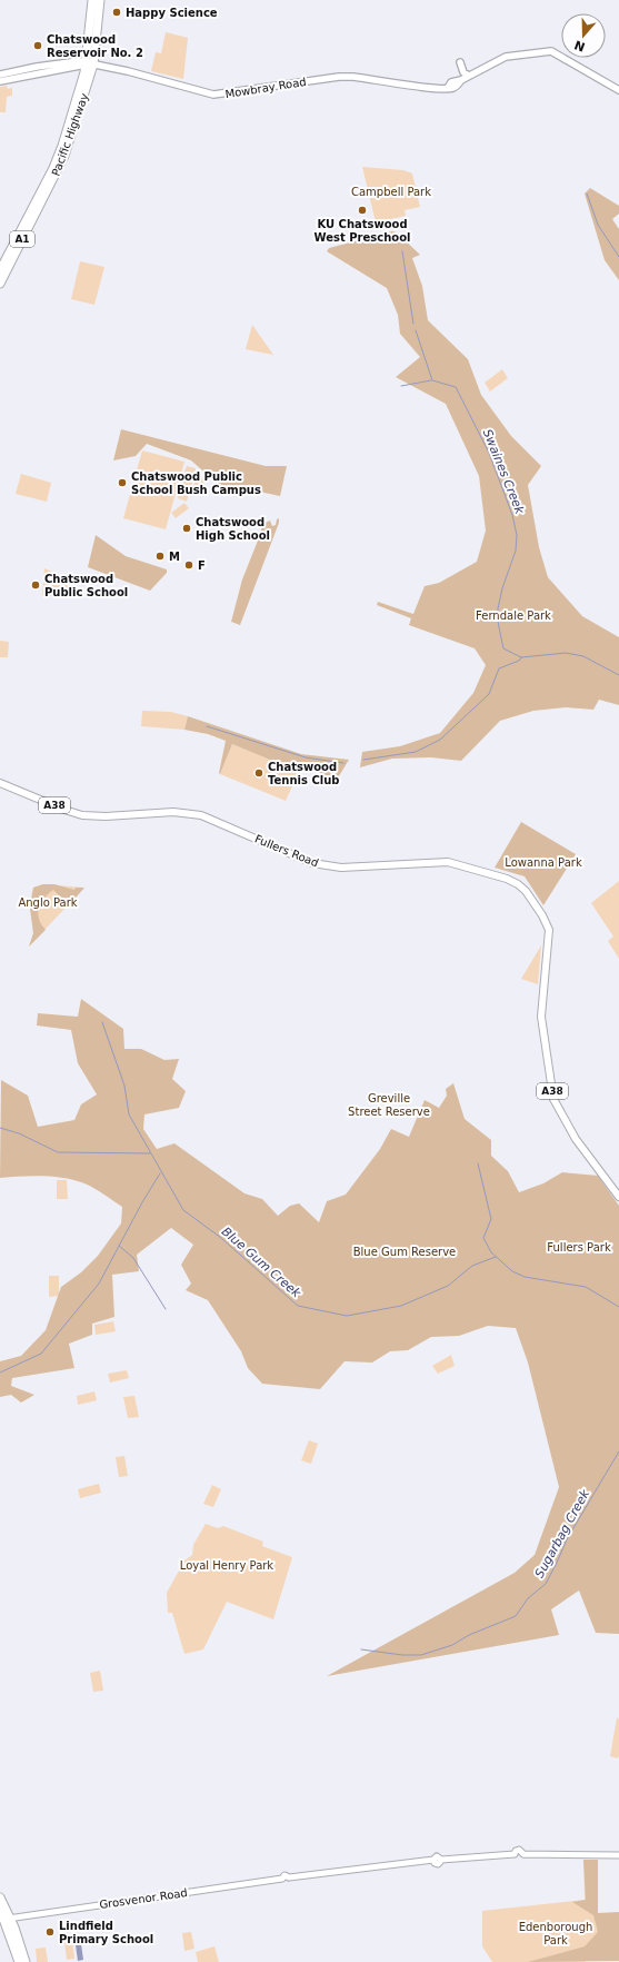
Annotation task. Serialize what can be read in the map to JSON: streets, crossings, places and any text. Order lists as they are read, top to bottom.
{
  "streets": {
    "highway": ["Pacific Highway", "A1"],
    "main road": ["Mowbray Road", "A38", "Fullers Road"],
    "street": ["Grosvenor Road"]
  },
  "crossings": [
    ["Mowbray Road", "Pacific Highway"]
  ],
  "water": ["Swaines Creek", "Blue Gum Creek", "Sugarbag Creek"],
  "parks": [
    "Campbell Park",
    "Ferndale Park",
    "Lowanna Park",
    "Anglo Park",
    "Greville Street Reserve",
    "Fullers Park",
    "Blue Gum Reserve",
    "Loyal Henry Park",
    "Edenborough Park"
  ],
  "places": [
    "Happy Science",
    "Chatswood Reservoir No. 2",
    "KU Chatswood West Preschool",
    "Chatswood Public School Bush Campus",
    "Chatswood High School",
    "M",
    "F",
    "Chatswood Public School",
    "Chatswood Tennis Club",
    "Lindfield Primary School"
  ],
  "north": "bottom"
}
